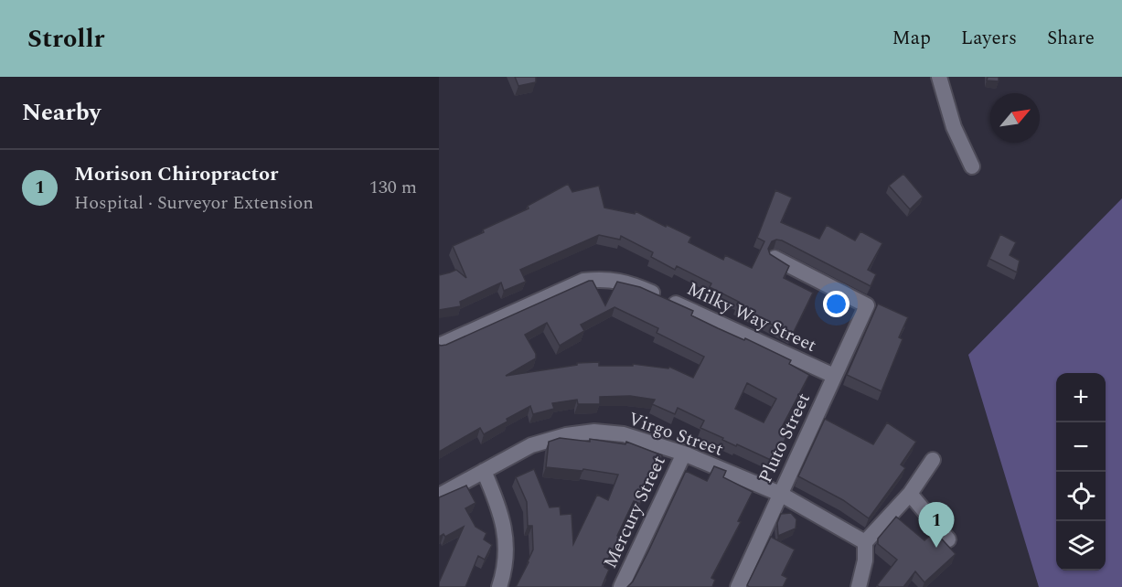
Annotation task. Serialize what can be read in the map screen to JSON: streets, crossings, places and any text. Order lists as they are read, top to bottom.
{
  "streets": {
    "street": [
      "Milky Way Street",
      "Virgo Street",
      "Pluto Street",
      "Mercury Street"
    ]
  },
  "crossings": [
    ["Milky Way Street", "Pluto Street"],
    ["Virgo Street", "Pluto Street"],
    ["Virgo Street", "Mercury Street"]
  ],
  "north": "top right",
  "page": {
    "header": "Strollr",
    "nav": ["Map", "Layers", "Share"],
    "heading": "Nearby",
    "list": [
      {
        "mark": "1",
        "name": "Morison Chiropractor",
        "note": "Hospital · Surveyor Extension",
        "value": "130 m"
      }
    ],
    "map_buttons": ["+", "−"],
    "pins": "1"
  }
}
